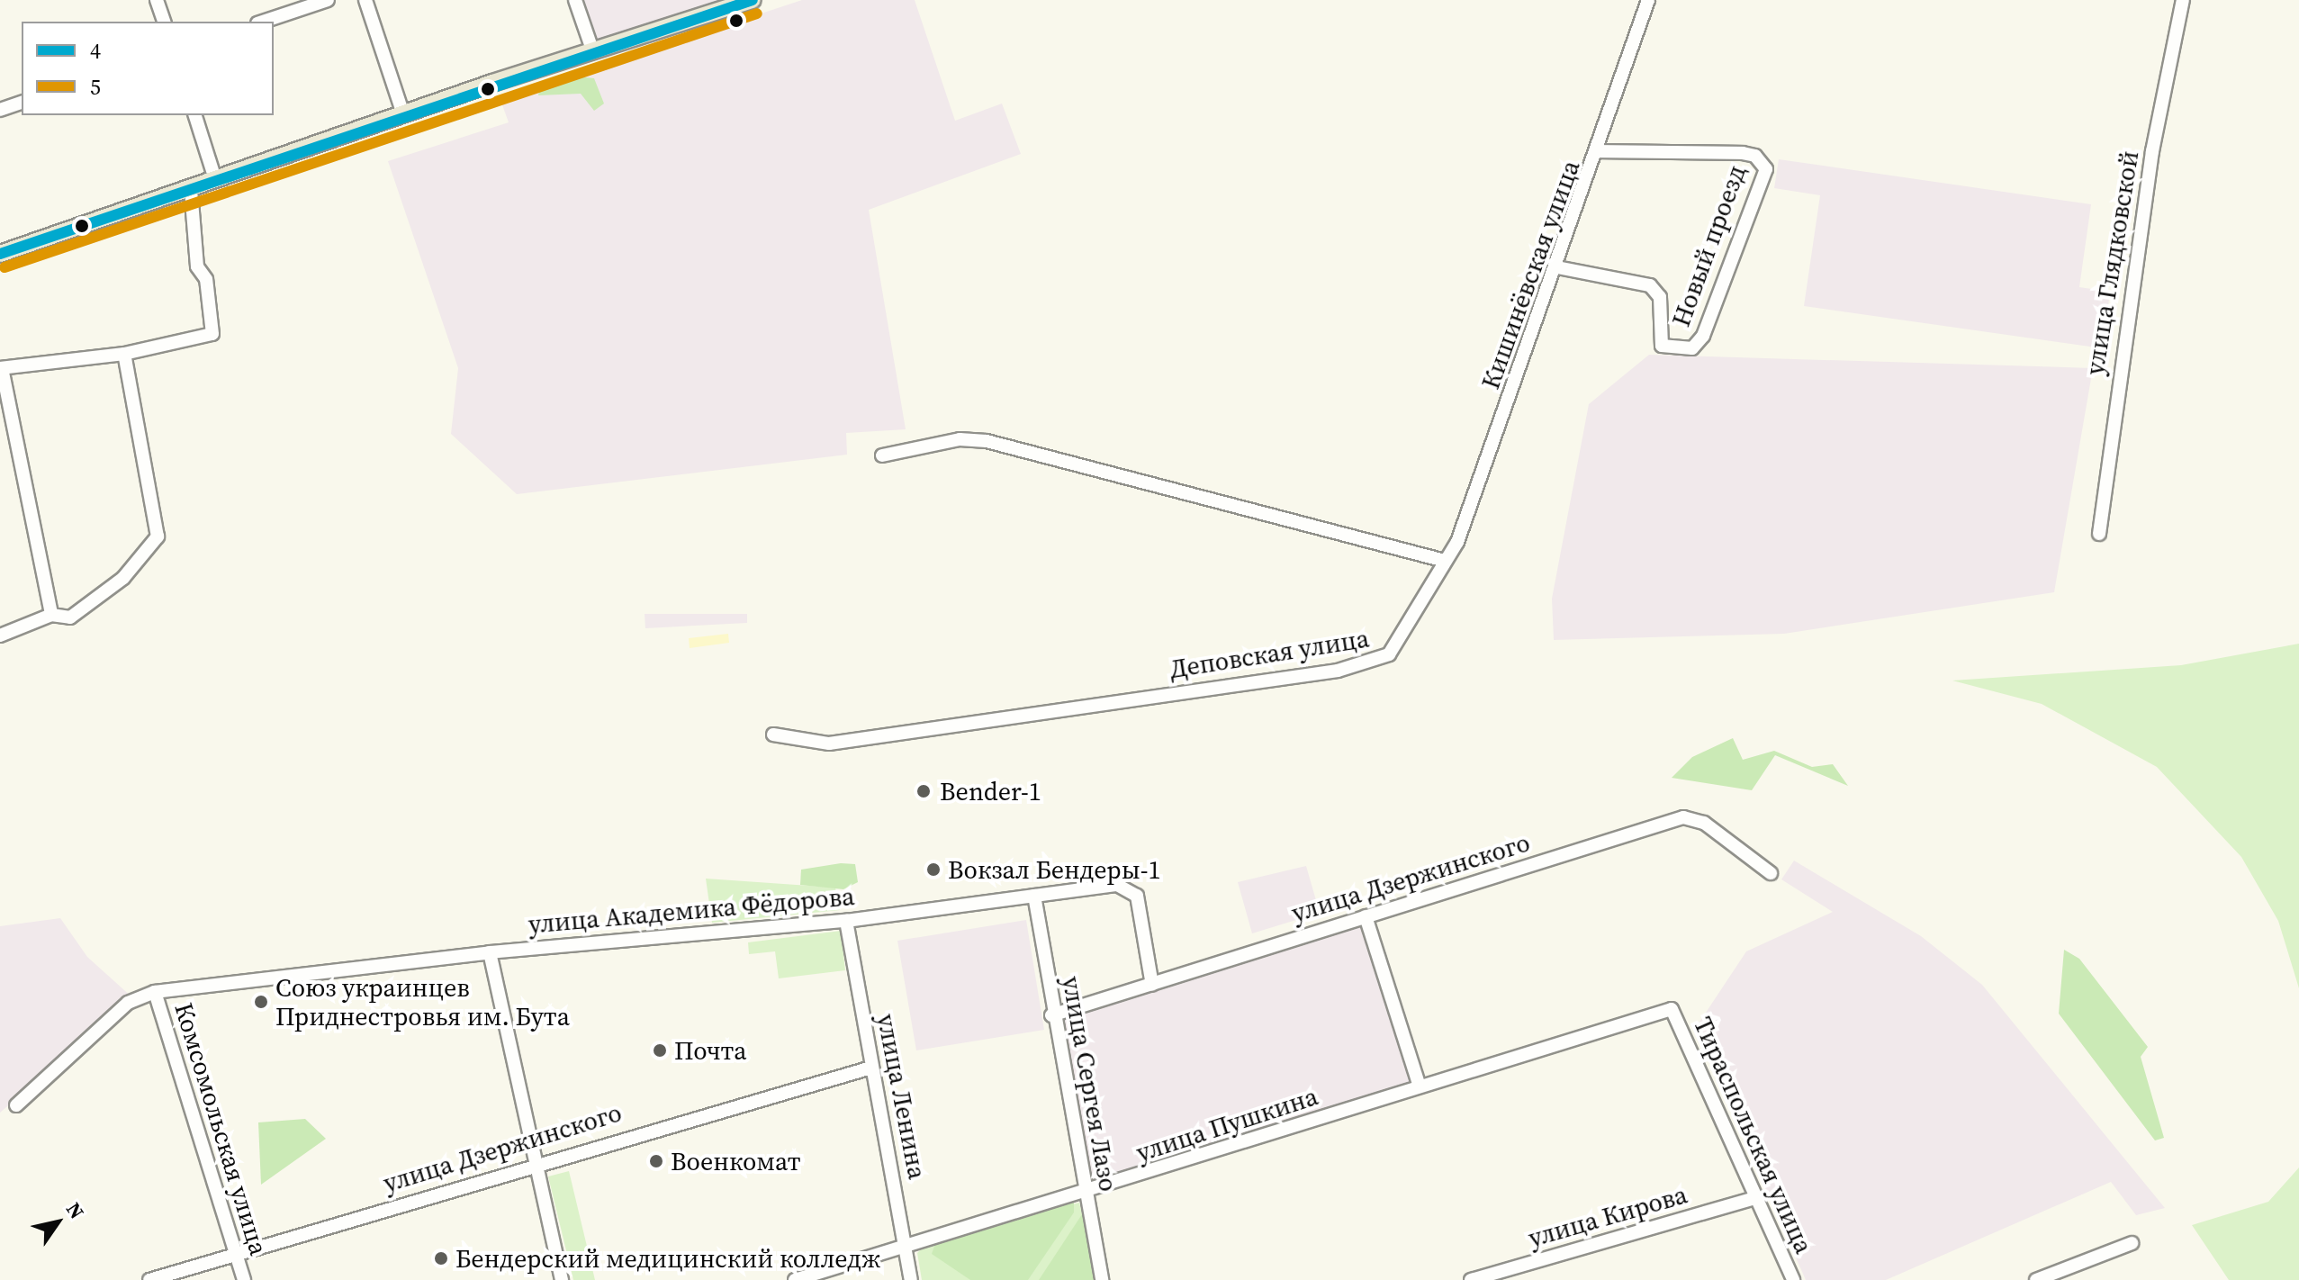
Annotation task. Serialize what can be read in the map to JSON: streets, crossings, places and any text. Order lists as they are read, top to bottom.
{
  "streets": {
    "street": [
      "Новый проезд",
      "улица Глядковской",
      "Кишинёвская улица",
      "Деповская улица",
      "улица Дзержинского",
      "улица Академика Фёдорова",
      "улица Сергея Лазо",
      "улица Ленина",
      "улица Пушкина",
      "Комсомольская улица",
      "Тираспольская улица",
      "улица Кирова"
    ]
  },
  "crossings": [
    ["Новый проезд", "Кишинёвская улица"],
    ["Кишинёвская улица", "Деповская улица"],
    ["улица Дзержинского", "улица Академика Фёдорова"],
    ["улица Дзержинского", "улица Сергея Лазо"],
    ["улица Дзержинского", "улица Ленина"],
    ["улица Дзержинского", "Комсомольская улица"],
    ["улица Академика Фёдорова", "улица Сергея Лазо"],
    ["улица Академика Фёдорова", "улица Ленина"],
    ["улица Академика Фёдорова", "Комсомольская улица"],
    ["улица Сергея Лазо", "улица Пушкина"],
    ["улица Ленина", "улица Пушкина"],
    ["улица Пушкина", "Тираспольская улица"],
    ["Тираспольская улица", "улица Кирова"]
  ],
  "places": [
    "Bender-1",
    "Вокзал Бендеры-1",
    "Союз украинцев Приднестровья им. Бута",
    "Почта",
    "Военкомат",
    "Бендерский медицинский колледж"
  ],
  "lines": ["transit line 4", "transit line 5"],
  "legend": ["4", "5"],
  "north": "top right"
}
